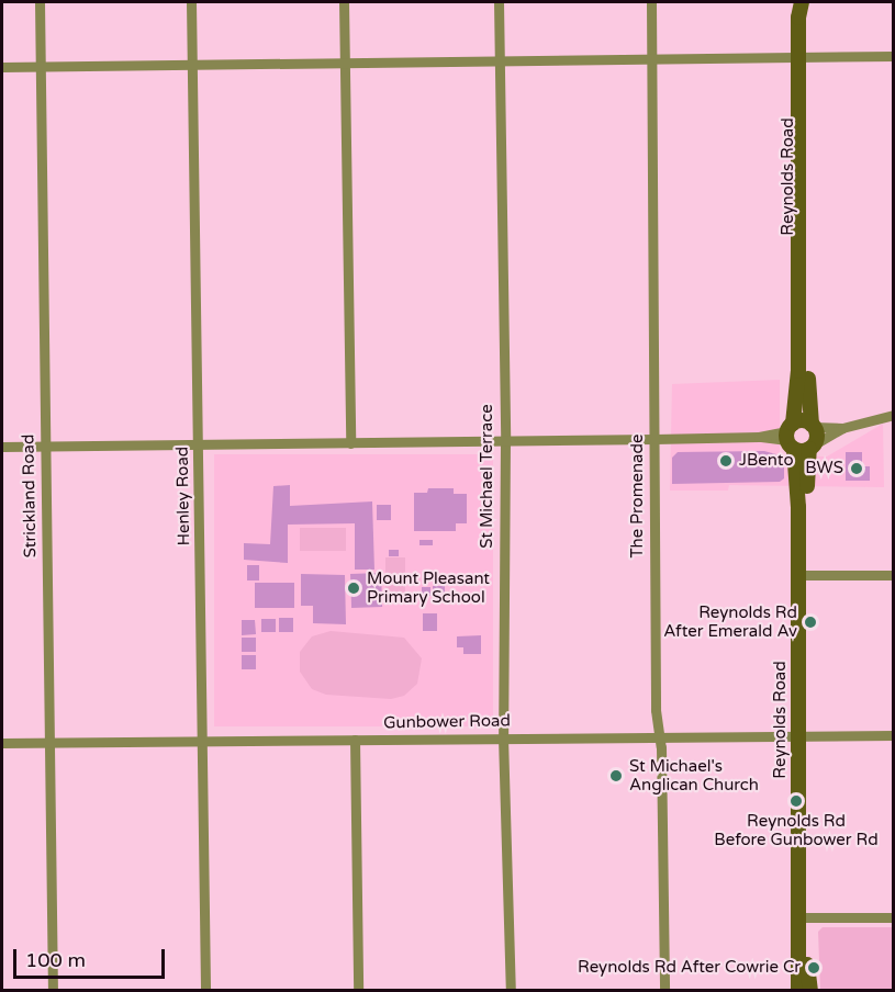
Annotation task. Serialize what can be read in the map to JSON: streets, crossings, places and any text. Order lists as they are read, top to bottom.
{
  "streets": {
    "main road": ["Reynolds Road"],
    "street": [
      "St Michael Terrace",
      "Strickland Road",
      "Henley Road",
      "The Promenade",
      "Gunbower Road"
    ]
  },
  "crossings": [
    ["Reynolds Road", "Gunbower Road"],
    ["St Michael Terrace", "Gunbower Road"],
    ["Strickland Road", "Gunbower Road"],
    ["Henley Road", "Gunbower Road"],
    ["The Promenade", "Gunbower Road"]
  ],
  "places": [
    "JBento",
    "BWS",
    "Mount Pleasant Primary School",
    "Reynolds Rd After Emerald Av",
    "St Michael's Anglican Church",
    "Reynolds Rd Before Gunbower Rd",
    "Reynolds Rd After Cowrie Cr"
  ],
  "scale_bar": "100 m"
}
